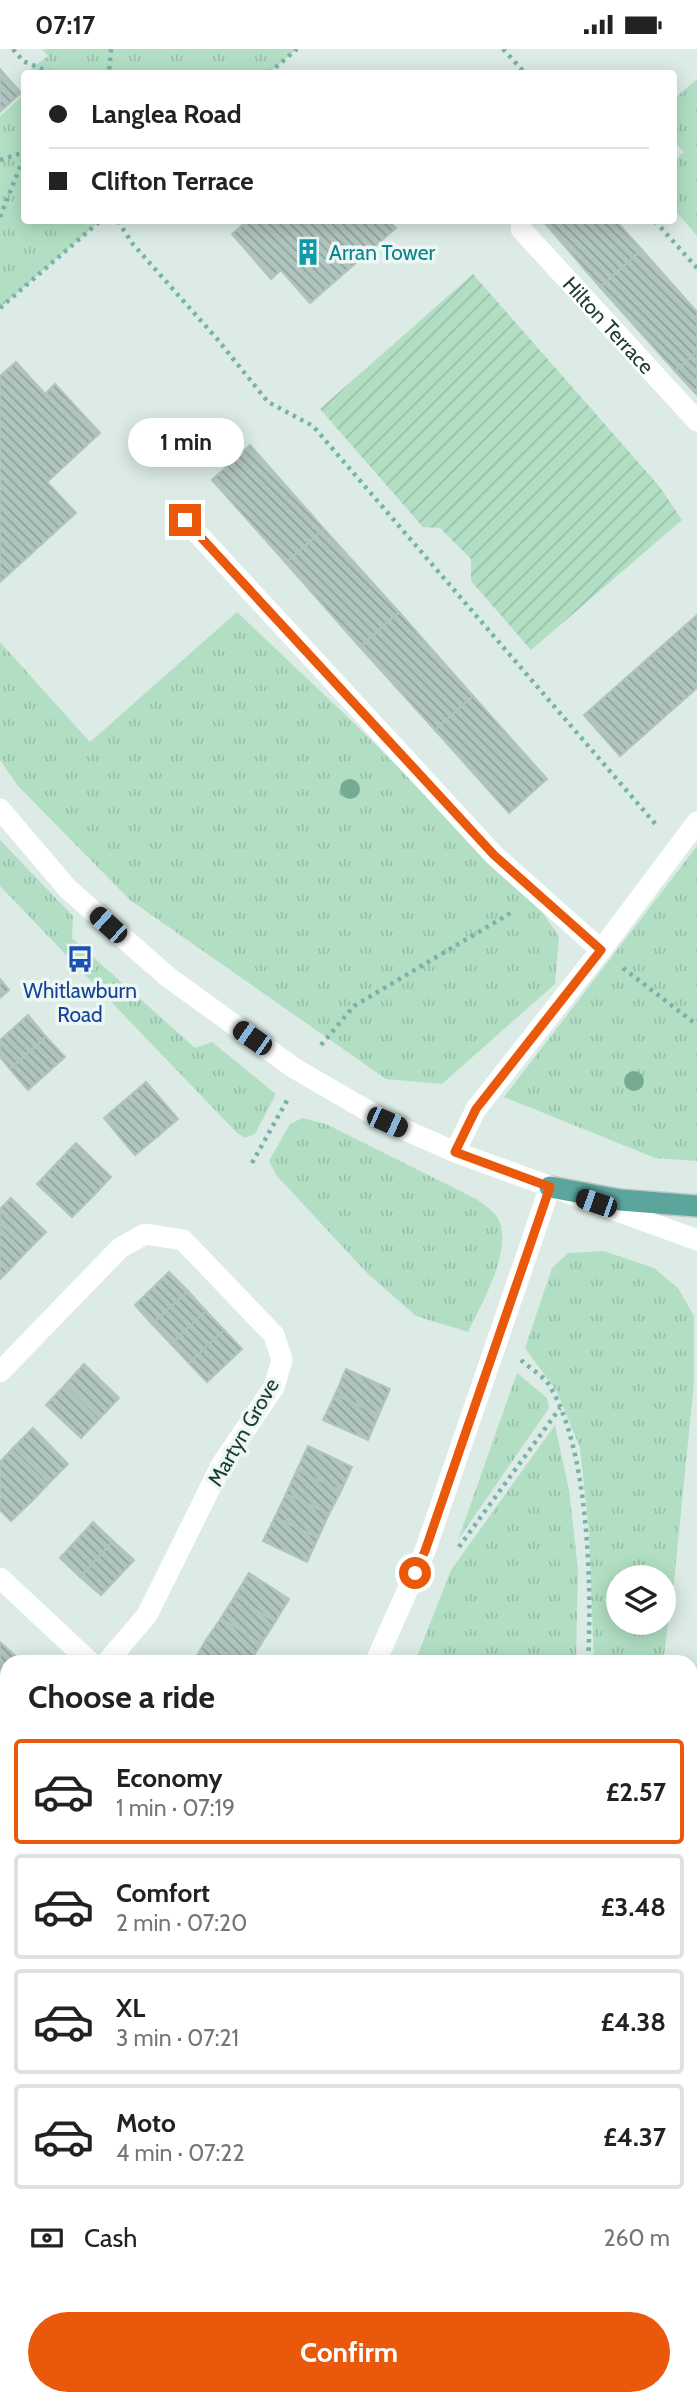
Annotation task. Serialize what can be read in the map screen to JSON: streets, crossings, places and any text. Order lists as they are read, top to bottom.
{
  "streets": {
    "street": ["Hilton Terrace", "Martyn Grove"]
  },
  "places": {
    "building": ["Arran Tower"],
    "bus stop": ["Whitlawburn Road"]
  },
  "page": {
    "status": "07:17",
    "banner": ["Langlea Road", "Clifton Terrace"],
    "bubble": "1 min",
    "heading": "Choose a ride",
    "list": [
      {
        "name": "Economy",
        "note": "1 min · 07:19",
        "value": "£2.57"
      },
      {
        "name": "Comfort",
        "note": "2 min · 07:20",
        "value": "£3.48"
      },
      {
        "name": "XL",
        "note": "3 min · 07:21",
        "value": "£4.38"
      },
      {
        "name": "Moto",
        "note": "4 min · 07:22",
        "value": "£4.37"
      }
    ],
    "pay": ["Cash", "260 m"],
    "buttons": "Confirm"
  }
}
